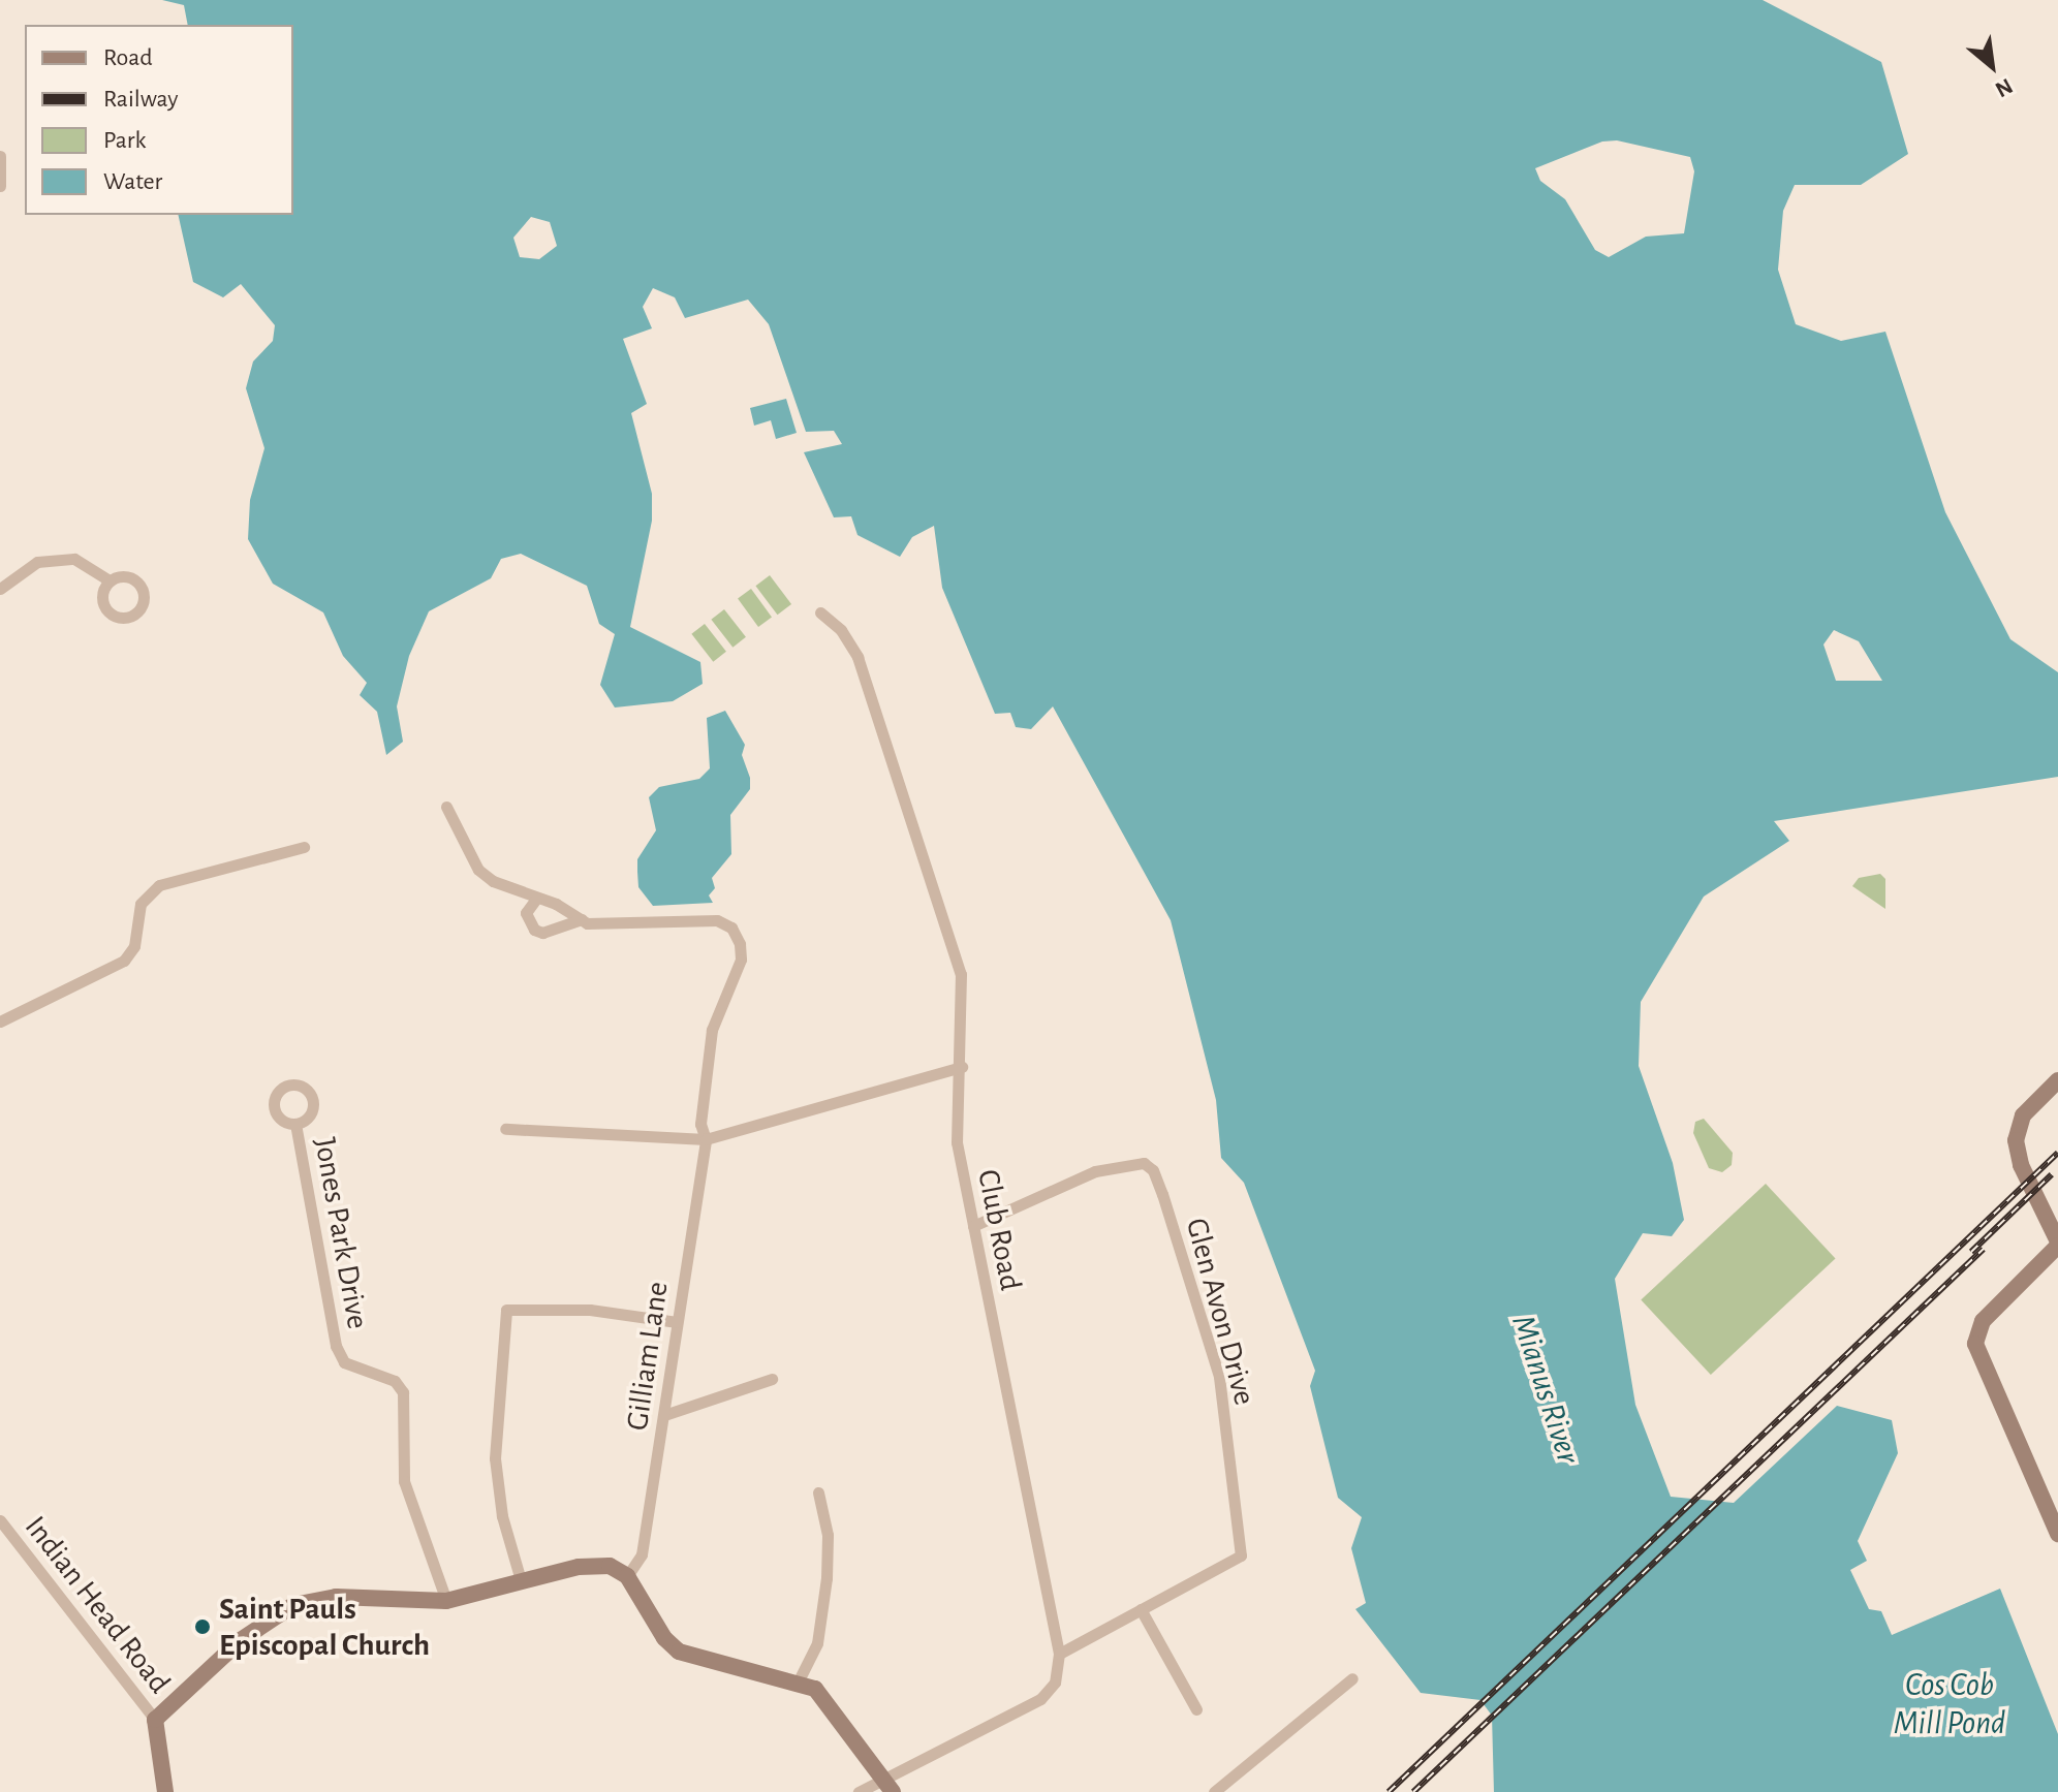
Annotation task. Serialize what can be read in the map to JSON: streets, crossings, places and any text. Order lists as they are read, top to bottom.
{
  "streets": {
    "street": [
      "Club Road",
      "Jones Park Drive",
      "Glen Avon Drive",
      "Gilliam Lane",
      "Indian Head Road"
    ]
  },
  "crossings": [
    ["Club Road", "Glen Avon Drive"]
  ],
  "water": ["Mianus River", "Cos Cob Mill Pond"],
  "places": ["Saint Pauls Episcopal Church"],
  "legend": [
    "Road",
    "Railway",
    "Park",
    "Water"
  ],
  "north": "bottom right"
}
